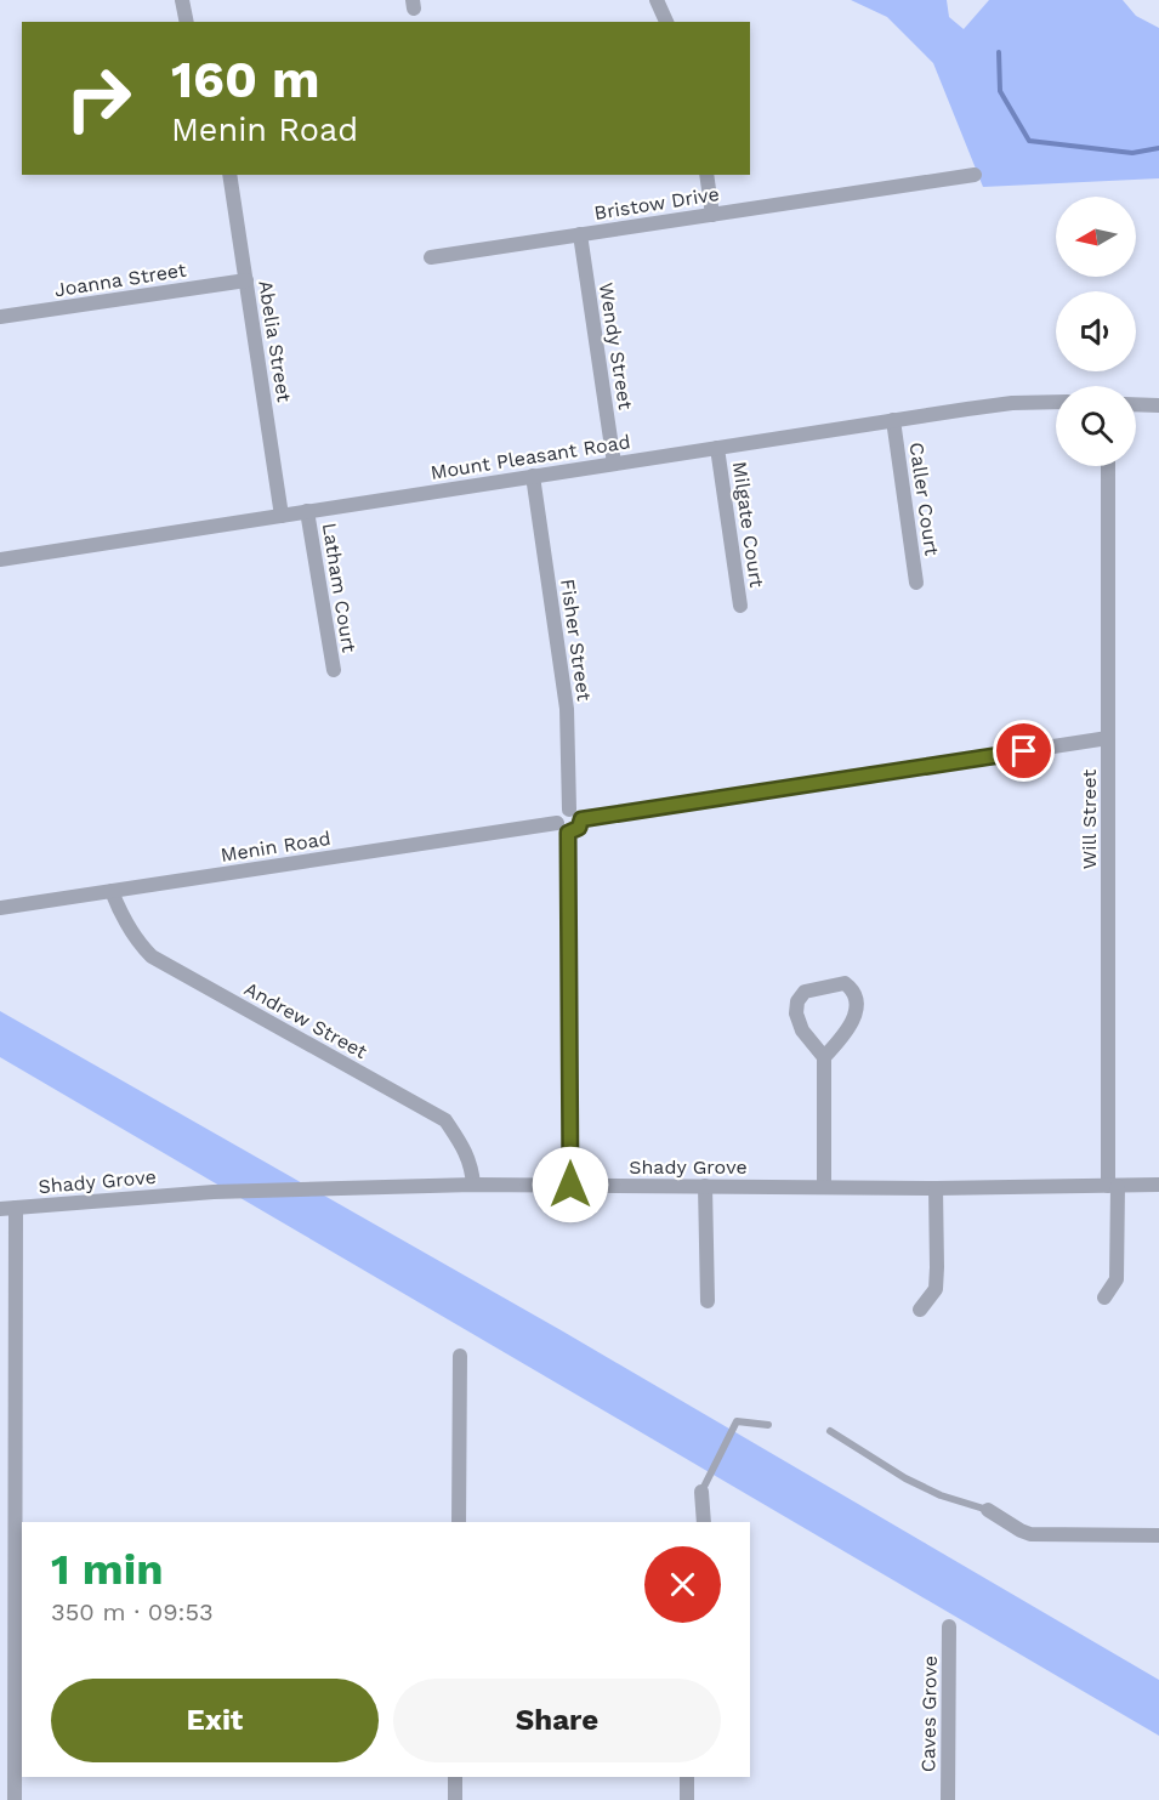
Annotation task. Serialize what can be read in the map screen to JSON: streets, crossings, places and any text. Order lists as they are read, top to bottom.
{
  "streets": {
    "street": [
      "Bristow Drive",
      "Joanna Street",
      "Abelia Street",
      "Wendy Street",
      "Mount Pleasant Road",
      "Caller Court",
      "Milgate Court",
      "Latham Court",
      "Fisher Street",
      "Will Street",
      "Menin Road",
      "Andrew Street",
      "Shady Grove",
      "Caves Grove"
    ]
  },
  "crossings": [
    ["Bristow Drive", "Wendy Street"],
    ["Joanna Street", "Abelia Street"],
    ["Abelia Street", "Mount Pleasant Road"],
    ["Wendy Street", "Mount Pleasant Road"],
    ["Mount Pleasant Road", "Caller Court"],
    ["Mount Pleasant Road", "Milgate Court"],
    ["Mount Pleasant Road", "Latham Court"],
    ["Mount Pleasant Road", "Fisher Street"],
    ["Will Street", "Shady Grove"],
    ["Menin Road", "Andrew Street"],
    ["Andrew Street", "Shady Grove"]
  ],
  "north": "left",
  "page": {
    "turn": ["160 m", "Menin Road"],
    "heading": ["1 min", "350 m · 09:53"],
    "buttons": ["Exit", "Share"]
  }
}
